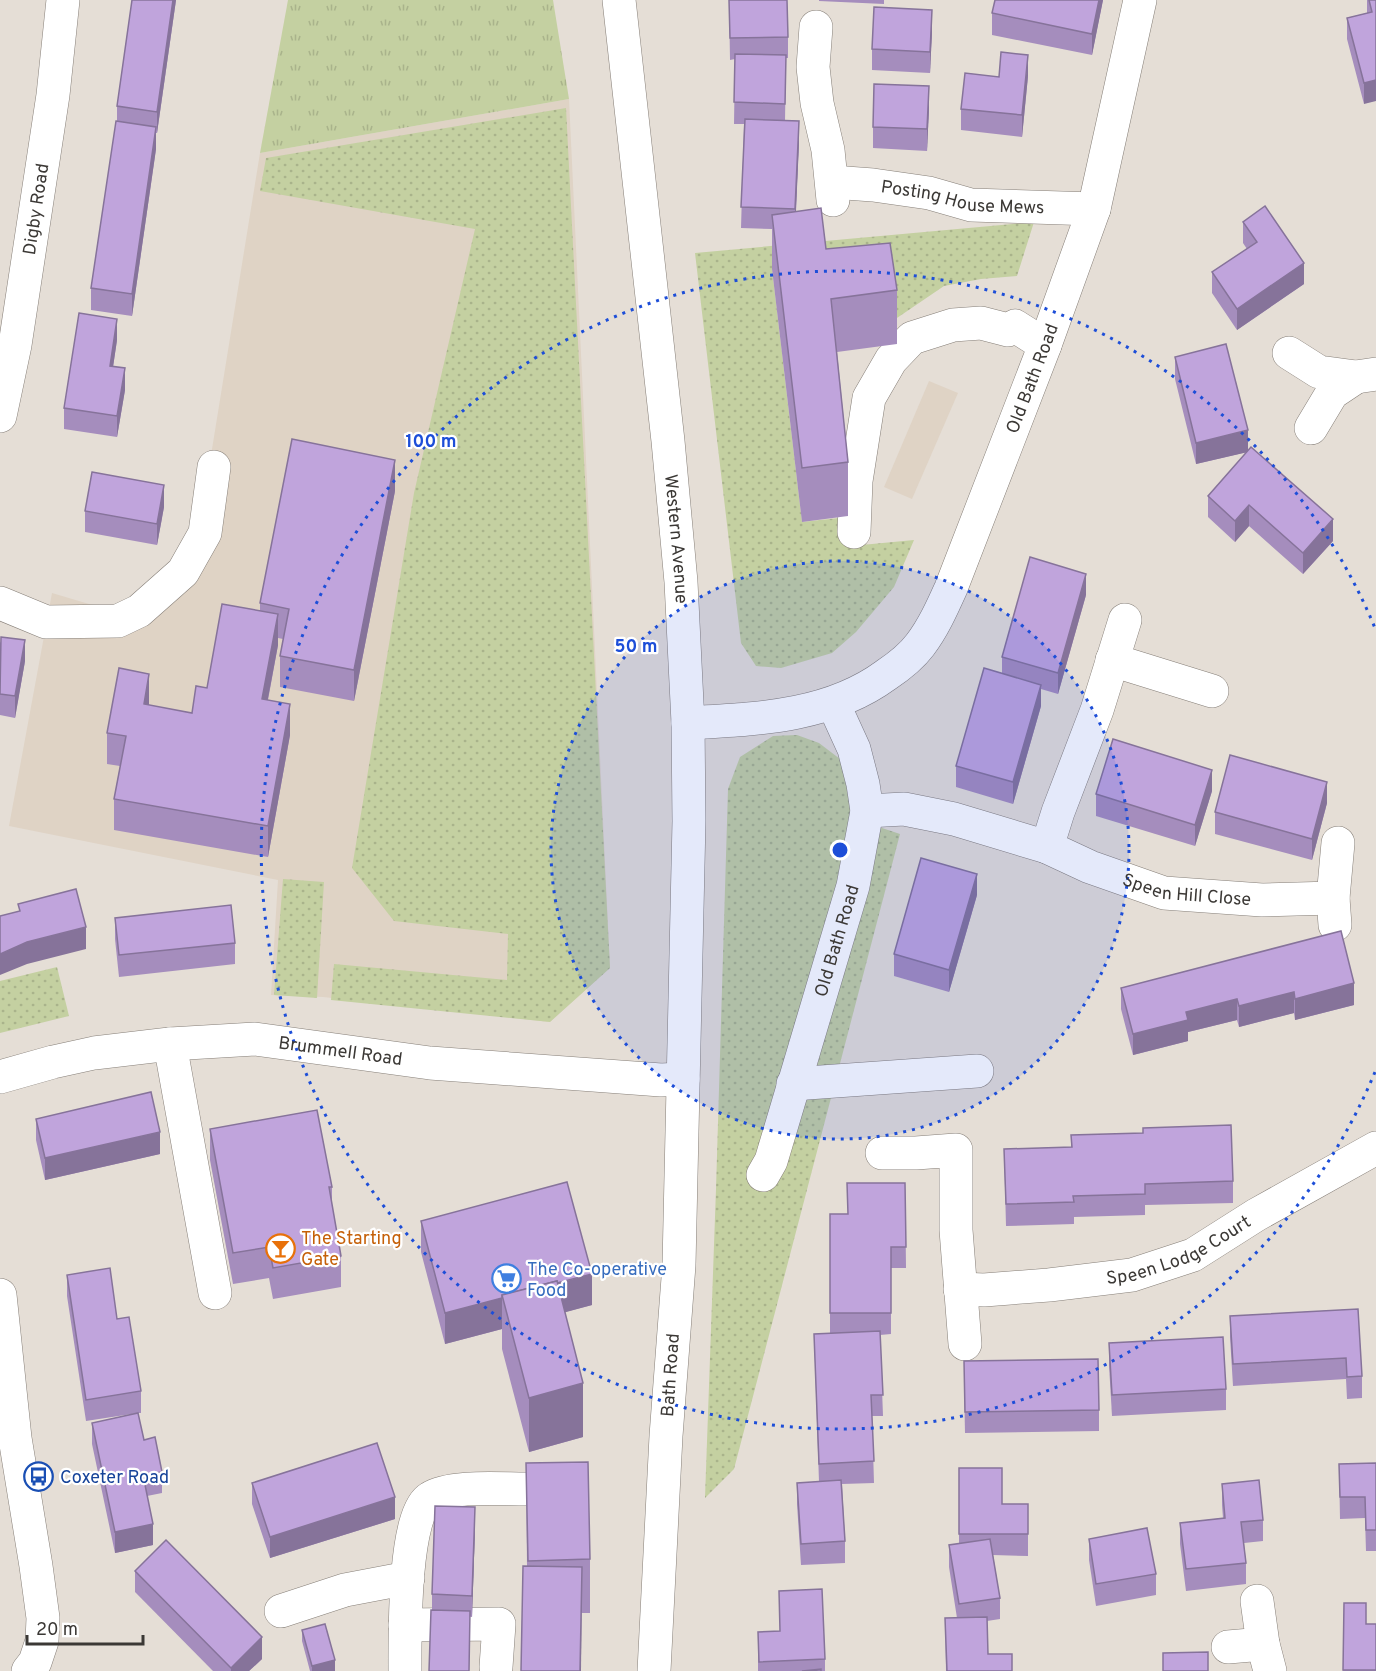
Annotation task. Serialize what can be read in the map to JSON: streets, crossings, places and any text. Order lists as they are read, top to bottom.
{
  "streets": {
    "street": [
      "Posting House Mews",
      "Digby Road",
      "Old Bath Road",
      "Western Avenue",
      "Speen Hill Close",
      "Brummell Road",
      "Speen Lodge Court",
      "Bath Road"
    ]
  },
  "crossings": [
    ["Posting House Mews", "Old Bath Road"],
    ["Old Bath Road", "Western Avenue"],
    ["Old Bath Road", "Speen Hill Close"],
    ["Western Avenue", "Brummell Road"],
    ["Western Avenue", "Bath Road"],
    ["Brummell Road", "Bath Road"]
  ],
  "places": {
    "bar": ["The Starting Gate"],
    "supermarket": ["The Co-operative Food"],
    "bus stop": ["Coxeter Road"]
  },
  "scale_bar": "20 m",
  "rings": ["100 m", "50 m"]
}
